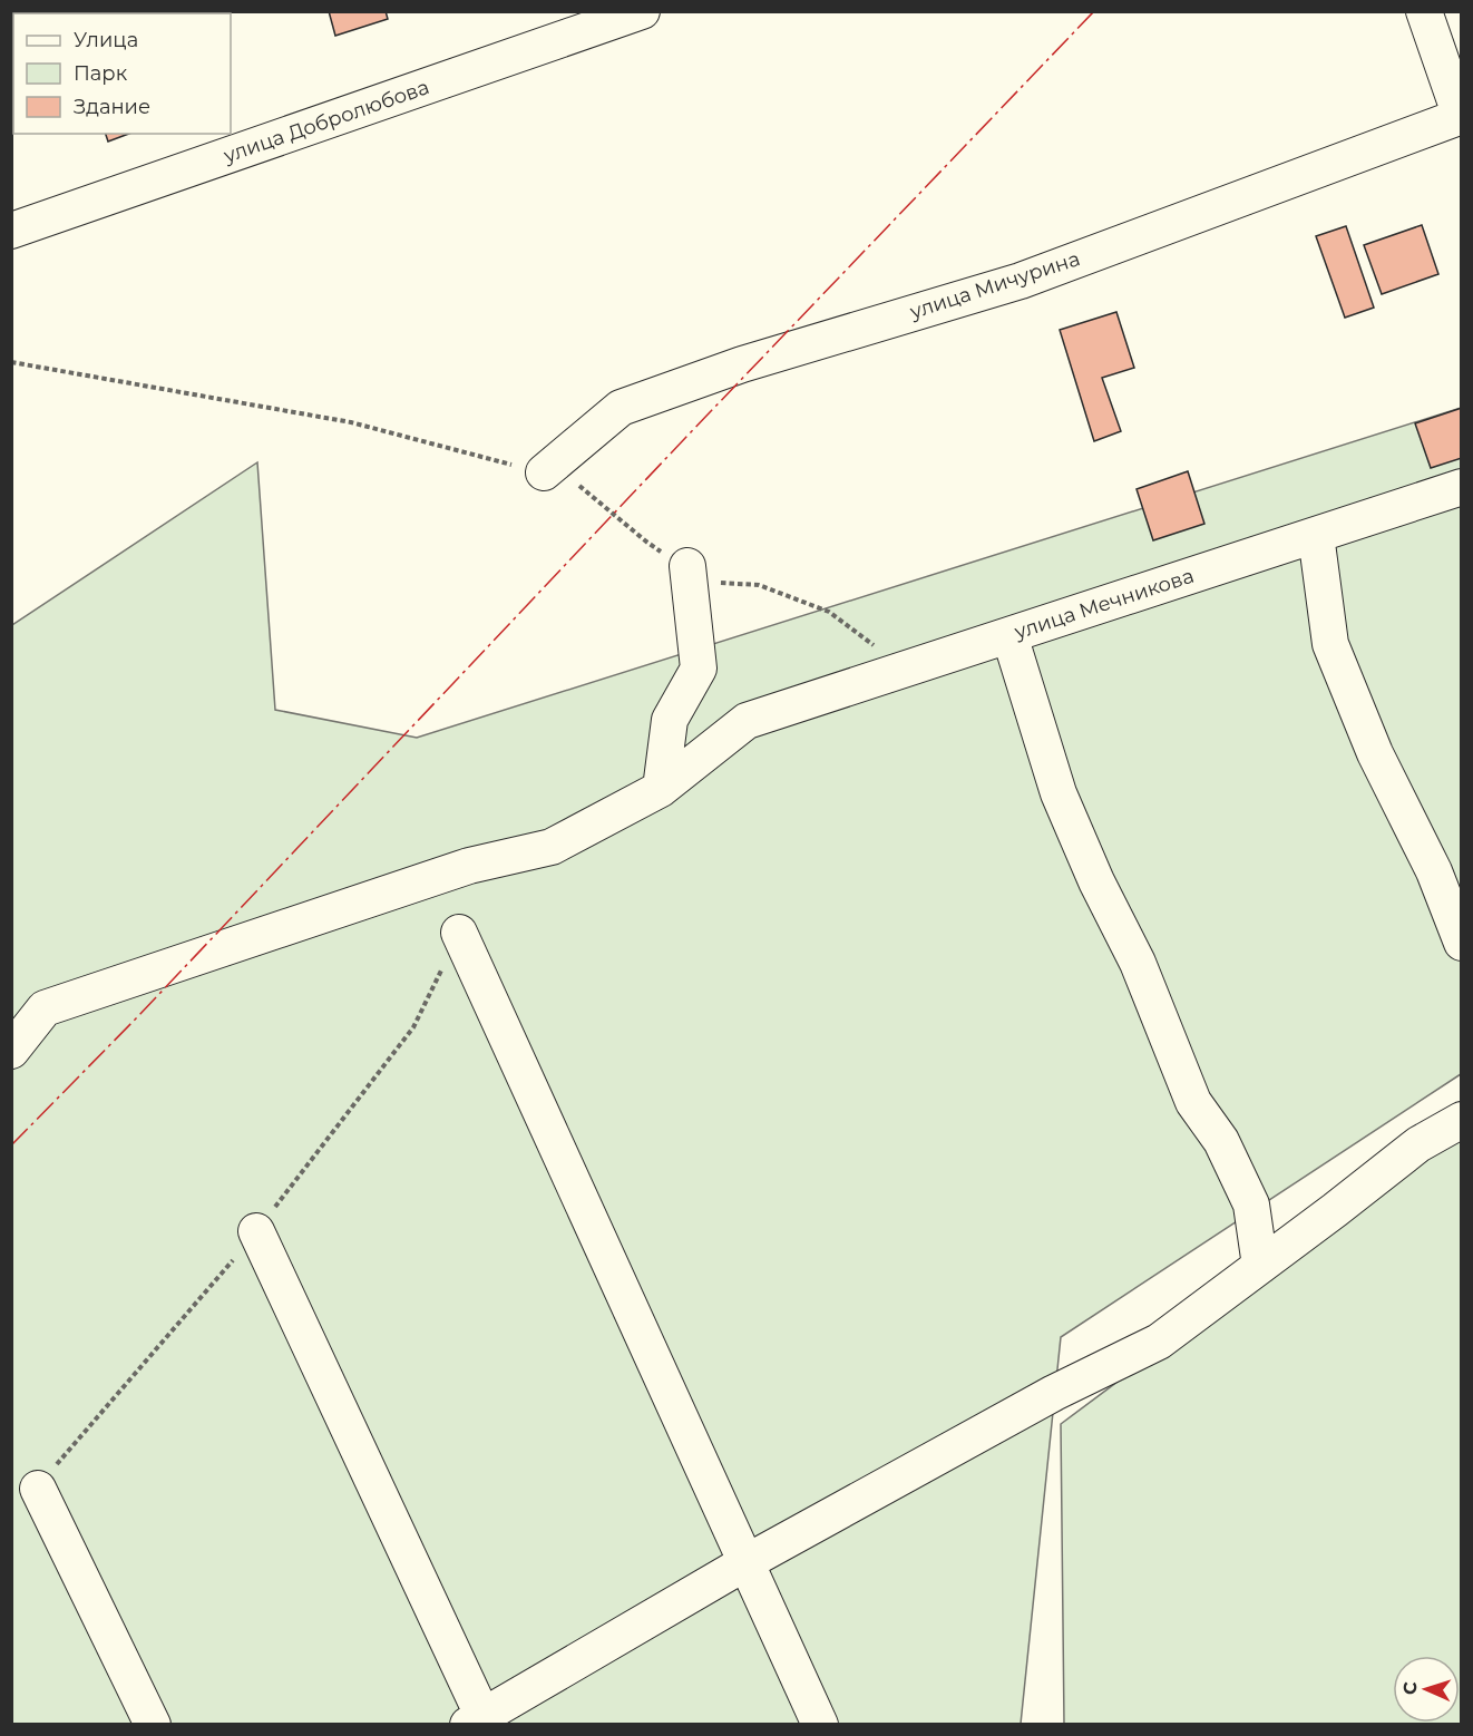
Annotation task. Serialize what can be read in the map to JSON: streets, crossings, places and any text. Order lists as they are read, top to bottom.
{
  "streets": {
    "street": ["улица Добролюбова", "улица Мичурина", "улица Мечникова"]
  },
  "legend": ["Улица", "Парк", "Здание"],
  "north": "left"
}
